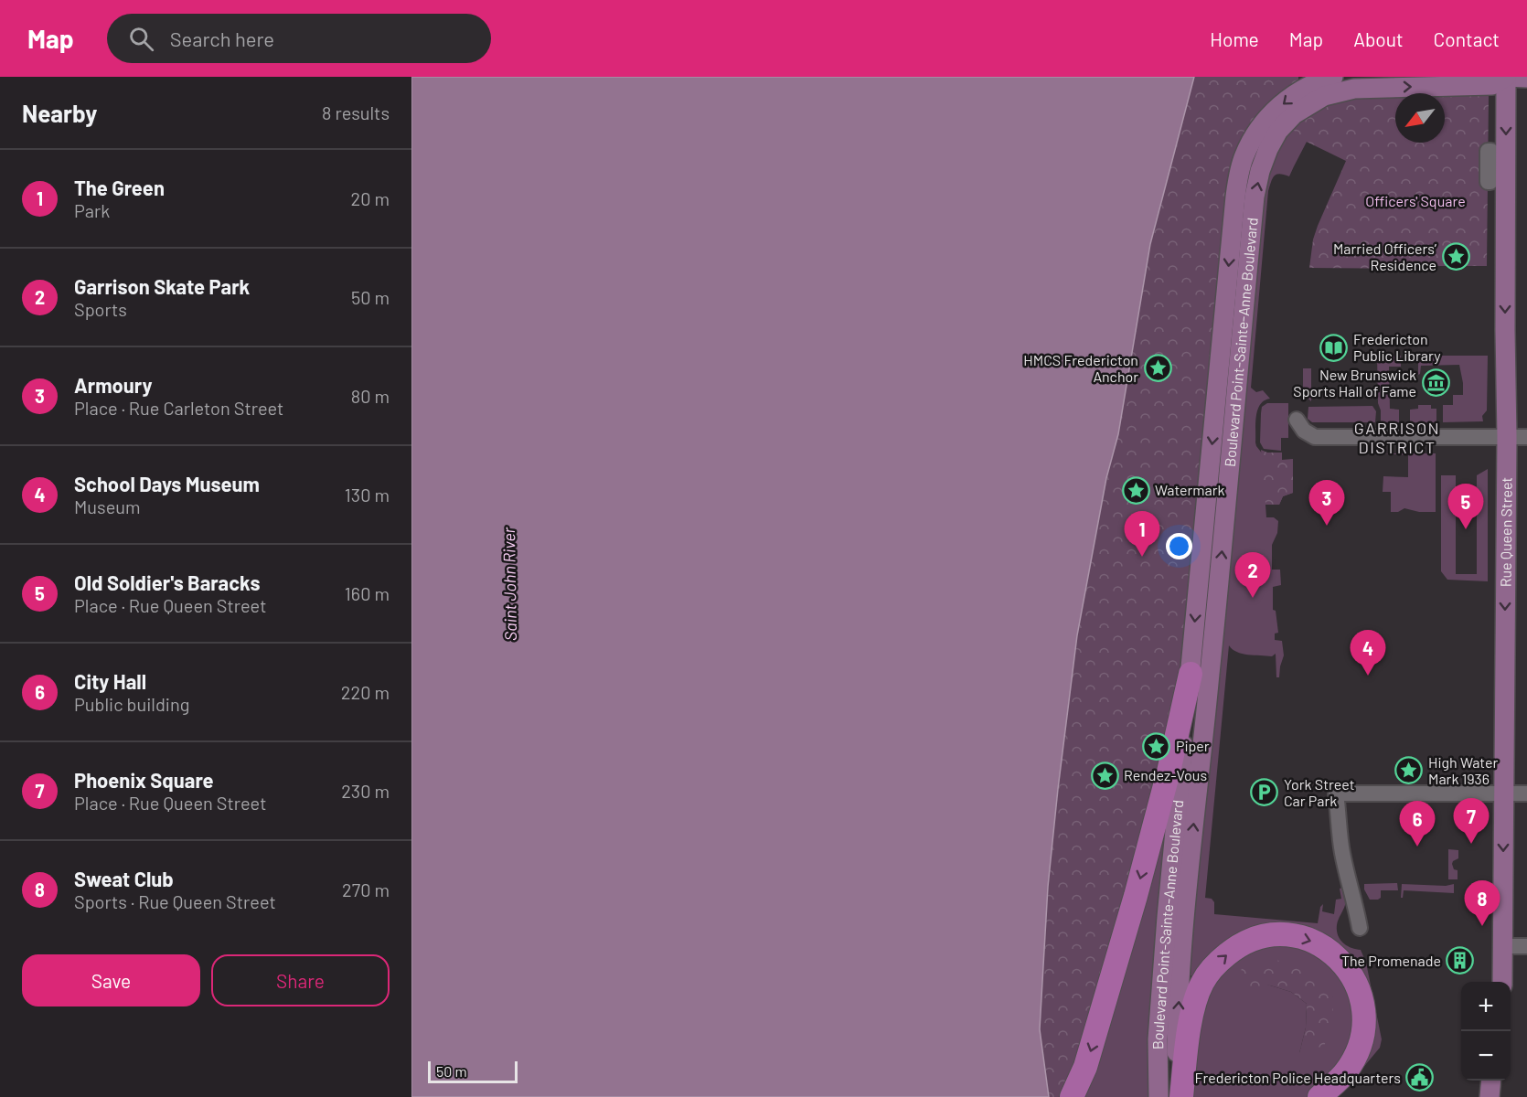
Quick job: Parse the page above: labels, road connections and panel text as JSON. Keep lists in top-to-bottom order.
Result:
{
  "streets": {
    "main road": ["Boulevard Point-Sainte-Anne Boulevard", "Rue Queen Street"]
  },
  "crossings": [
    ["Boulevard Point-Sainte-Anne Boulevard", "Rue Queen Street"]
  ],
  "one_way": ["Rue Queen Street"],
  "districts": ["GARRISON DISTRICT"],
  "water": ["Saint John River"],
  "parks": ["Officers' Square"],
  "places": {
    "place": [
      "Married Officers’ Residence",
      "HMCS Fredericton Anchor",
      "Watermark",
      "Piper",
      "High Water Mark 1936",
      "Rendez-Vous"
    ],
    "library": ["Fredericton Public Library"],
    "museum": ["New Brunswick Sports Hall of Fame"],
    "parking": ["York Street Car Park"],
    "building": ["The Promenade"],
    "public building": ["Fredericton Police Headquarters"]
  },
  "scale_bar": "50 m",
  "north": "bottom left",
  "page": {
    "header": "Map",
    "search": "Search here",
    "nav": [
      "Home",
      "Map",
      "About",
      "Contact"
    ],
    "heading": ["Nearby", "8 results"],
    "list": [
      {
        "mark": "1",
        "name": "The Green",
        "note": "Park",
        "value": "20 m"
      },
      {
        "mark": "2",
        "name": "Garrison Skate Park",
        "note": "Sports",
        "value": "50 m"
      },
      {
        "mark": "3",
        "name": "Armoury",
        "note": "Place · Rue Carleton Street",
        "value": "80 m"
      },
      {
        "mark": "4",
        "name": "School Days Museum",
        "note": "Museum",
        "value": "130 m"
      },
      {
        "mark": "5",
        "name": "Old Soldier's Baracks",
        "note": "Place · Rue Queen Street",
        "value": "160 m"
      },
      {
        "mark": "6",
        "name": "City Hall",
        "note": "Public building",
        "value": "220 m"
      },
      {
        "mark": "7",
        "name": "Phoenix Square",
        "note": "Place · Rue Queen Street",
        "value": "230 m"
      },
      {
        "mark": "8",
        "name": "Sweat Club",
        "note": "Sports · Rue Queen Street",
        "value": "270 m"
      }
    ],
    "pins": [
      "3",
      "5",
      "1",
      "2",
      "4",
      "7",
      "6",
      "8"
    ],
    "buttons": ["Save", "Share"],
    "map_buttons": ["+", "−"],
    "scale": "50 m"
  }
}
